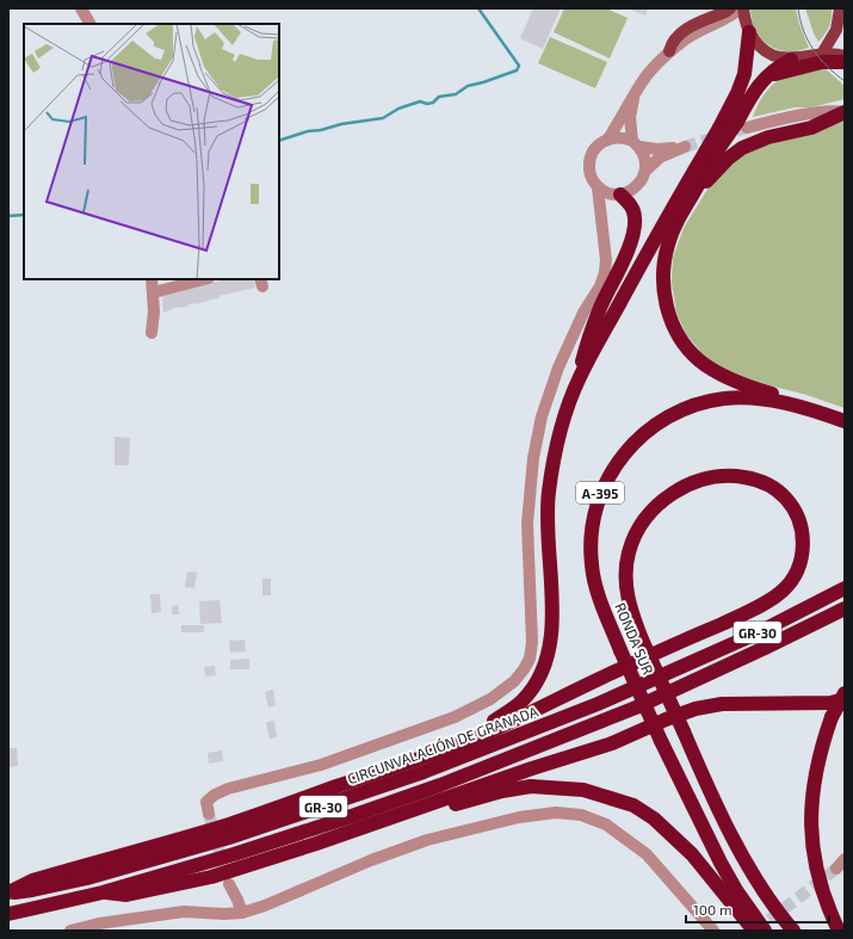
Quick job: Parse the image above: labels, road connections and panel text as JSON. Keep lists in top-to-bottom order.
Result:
{
  "streets": {
    "highway": [
      "A-395",
      "GR-30",
      "RONDA SUR",
      "CIRCUNVALACIÓN DE GRANADA"
    ]
  },
  "scale_bar": "100 m"
}
